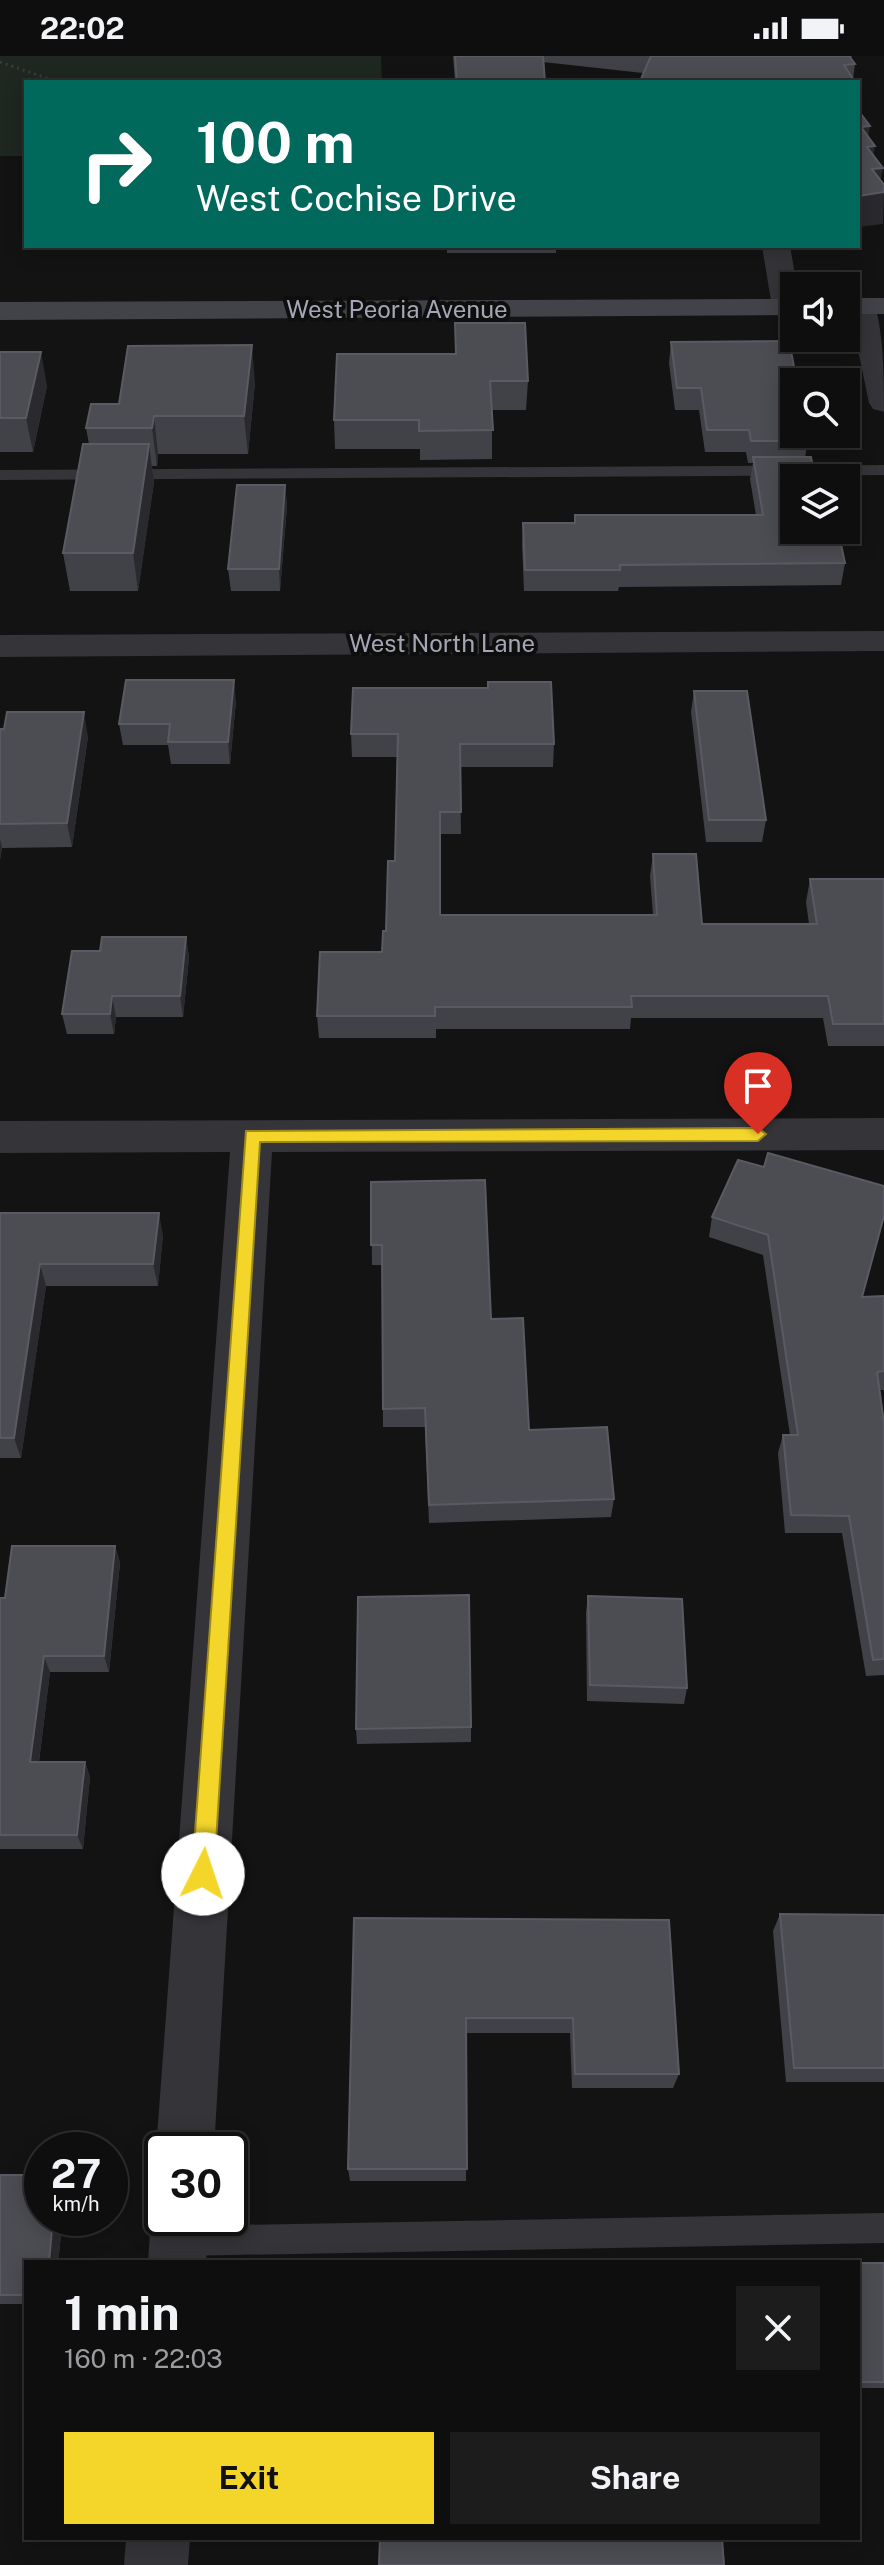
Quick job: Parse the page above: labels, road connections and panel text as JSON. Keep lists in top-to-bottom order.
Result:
{
  "streets": {
    "main road": ["West Peoria Avenue"],
    "street": ["West North Lane"]
  },
  "page": {
    "status": "22:02",
    "turn": ["100 m", "West Cochise Drive"],
    "speed": "27 km/h",
    "limit": "30",
    "heading": ["1 min", "160 m · 22:03"],
    "buttons": ["Exit", "Share"]
  }
}
